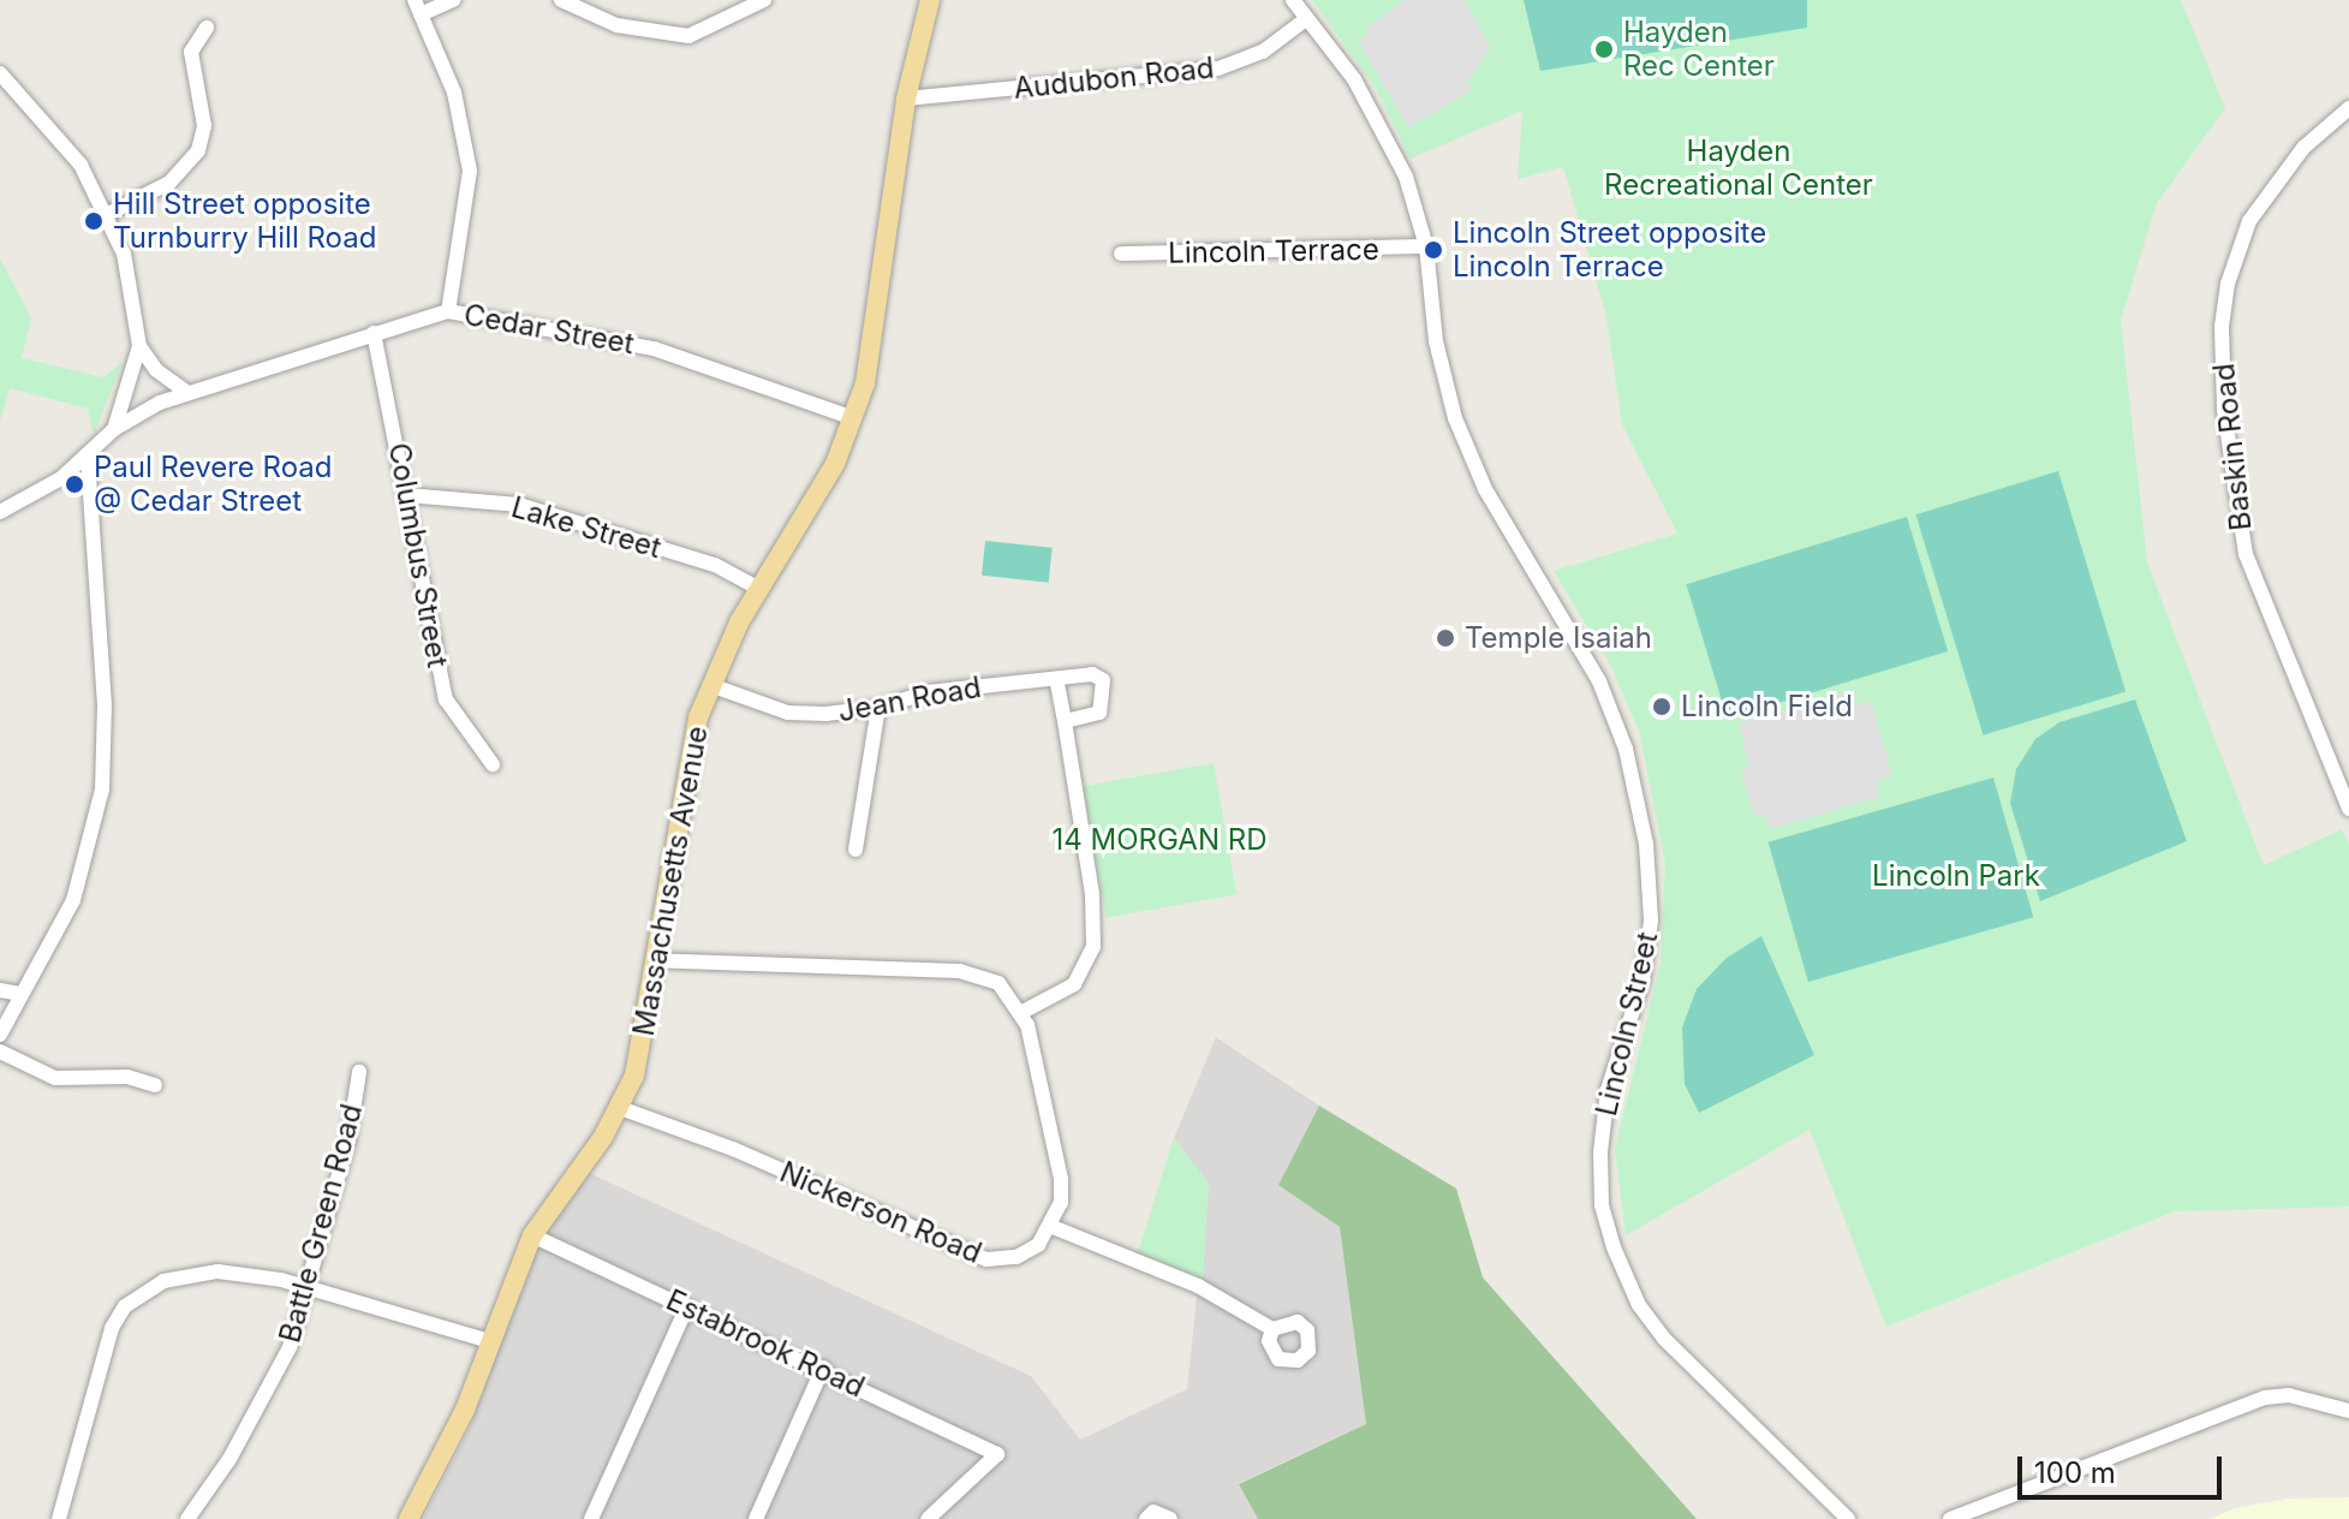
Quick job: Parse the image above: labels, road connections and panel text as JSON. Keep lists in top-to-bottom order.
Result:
{
  "streets": {
    "main road": ["Massachusetts Avenue"],
    "street": [
      "Audubon Road",
      "Lincoln Terrace",
      "Cedar Street",
      "Baskin Road",
      "Lake Street",
      "Columbus Street",
      "Jean Road",
      "Lincoln Street",
      "Nickerson Road",
      "Battle Green Road",
      "Estabrook Road"
    ]
  },
  "crossings": [
    ["Audubon Road", "Massachusetts Avenue"],
    ["Audubon Road", "Lincoln Street"],
    ["Lincoln Terrace", "Lincoln Street"],
    ["Cedar Street", "Columbus Street"],
    ["Cedar Street", "Massachusetts Avenue"],
    ["Lake Street", "Columbus Street"],
    ["Lake Street", "Massachusetts Avenue"],
    ["Jean Road", "Massachusetts Avenue"],
    ["Massachusetts Avenue", "Nickerson Road"],
    ["Massachusetts Avenue", "Estabrook Road"]
  ],
  "parks": ["Hayden Recreational Center", "14 MORGAN RD", "Lincoln Park"],
  "places": [
    "Hayden Rec Center",
    "Hill Street opposite Turnburry Hill Road",
    "Lincoln Street opposite Lincoln Terrace",
    "Paul Revere Road @ Cedar Street",
    "Temple Isaiah",
    "Lincoln Field"
  ],
  "scale_bar": "100 m"
}
